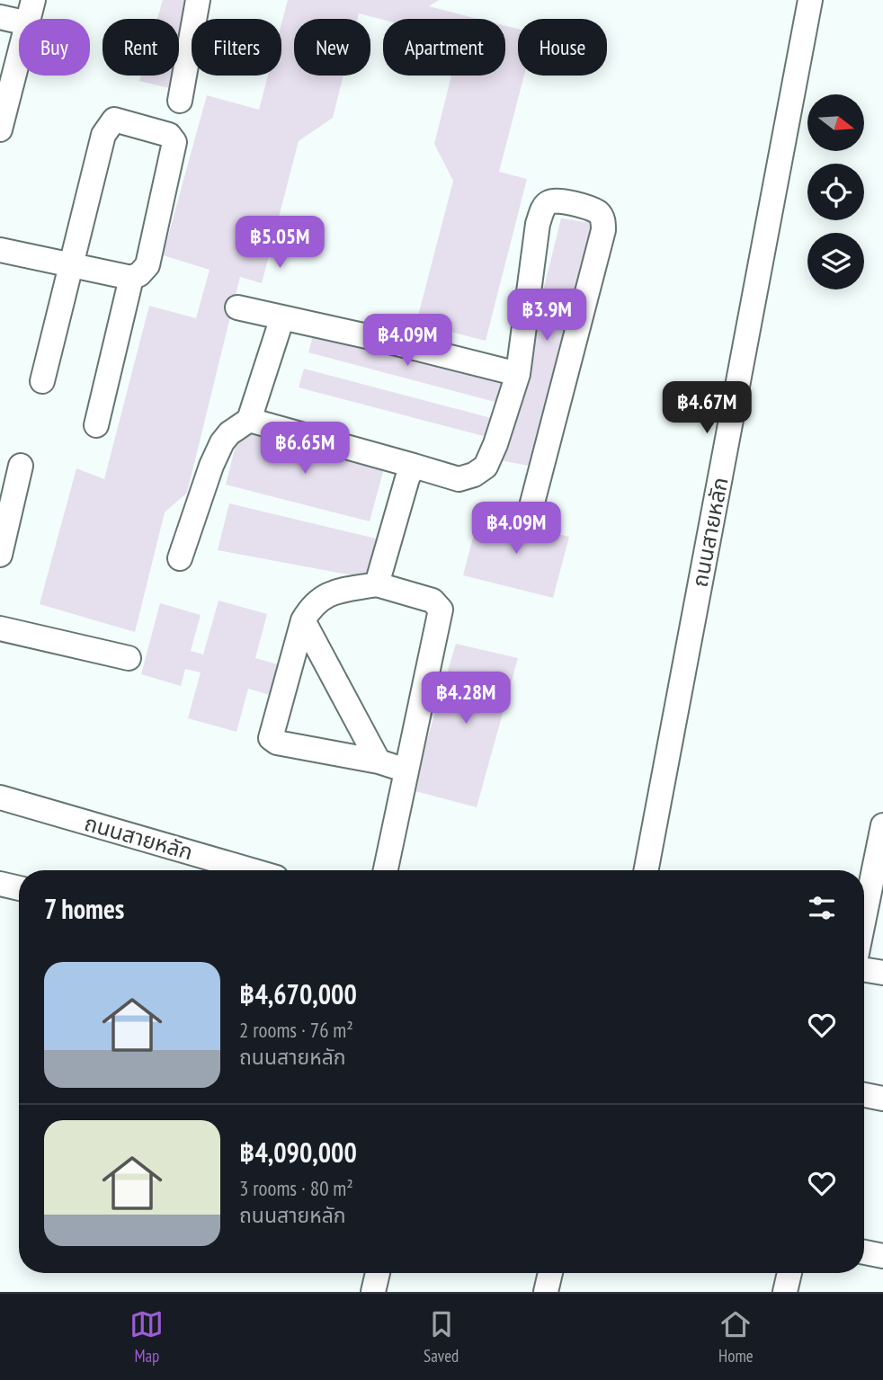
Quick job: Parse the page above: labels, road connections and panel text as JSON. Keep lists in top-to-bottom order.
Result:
{
  "streets": {
    "street": ["ถนนสายหลัก"]
  },
  "north": "right",
  "page": {
    "chip": [
      "Buy",
      "Rent",
      "Filters",
      "New",
      "Apartment",
      "House"
    ],
    "price": [
      "฿5.05M",
      "฿3.9M",
      "฿4.09M",
      "฿4.67M",
      "฿6.65M",
      "฿4.09M",
      "฿4.28M"
    ],
    "heading": "7 homes",
    "list": [
      {
        "name": "฿4,670,000",
        "note": "2 rooms · 76 m² · ถนนสายหลัก"
      },
      {
        "name": "฿4,090,000",
        "note": "3 rooms · 80 m² · ถนนสายหลัก"
      }
    ],
    "tabs": ["Map", "Saved", "Home"]
  }
}
